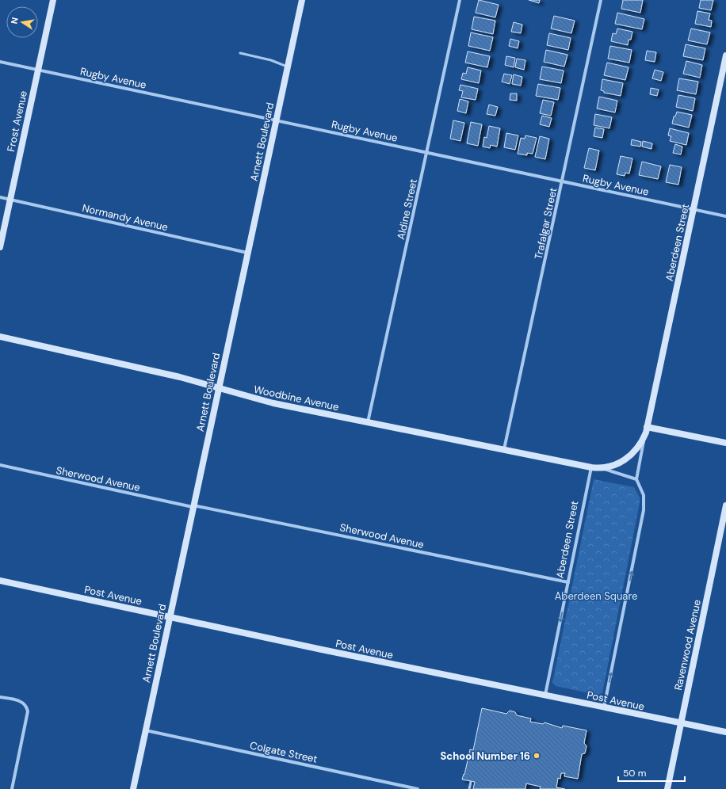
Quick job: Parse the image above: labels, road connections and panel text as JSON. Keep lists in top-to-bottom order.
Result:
{
  "streets": {
    "street": [
      "Rugby Avenue",
      "Frost Avenue",
      "Arnett Boulevard",
      "Aldine Street",
      "Normandy Avenue",
      "Trafalgar Street",
      "Aberdeen Street",
      "Woodbine Avenue",
      "Sherwood Avenue",
      "Post Avenue",
      "Ravenwood Avenue",
      "Colgate Street"
    ]
  },
  "crossings": [
    ["Rugby Avenue", "Frost Avenue"],
    ["Rugby Avenue", "Arnett Boulevard"],
    ["Rugby Avenue", "Aldine Street"],
    ["Rugby Avenue", "Trafalgar Street"],
    ["Rugby Avenue", "Aberdeen Street"],
    ["Frost Avenue", "Normandy Avenue"],
    ["Arnett Boulevard", "Normandy Avenue"],
    ["Arnett Boulevard", "Woodbine Avenue"],
    ["Arnett Boulevard", "Sherwood Avenue"],
    ["Arnett Boulevard", "Post Avenue"],
    ["Arnett Boulevard", "Colgate Street"],
    ["Aldine Street", "Woodbine Avenue"],
    ["Trafalgar Street", "Woodbine Avenue"],
    ["Aberdeen Street", "Woodbine Avenue"],
    ["Aberdeen Street", "Sherwood Avenue"],
    ["Aberdeen Street", "Post Avenue"],
    ["Post Avenue", "Ravenwood Avenue"]
  ],
  "parks": ["Aberdeen Square"],
  "places": ["School Number 16"],
  "scale_bar": "50 m",
  "north": "left"
}
